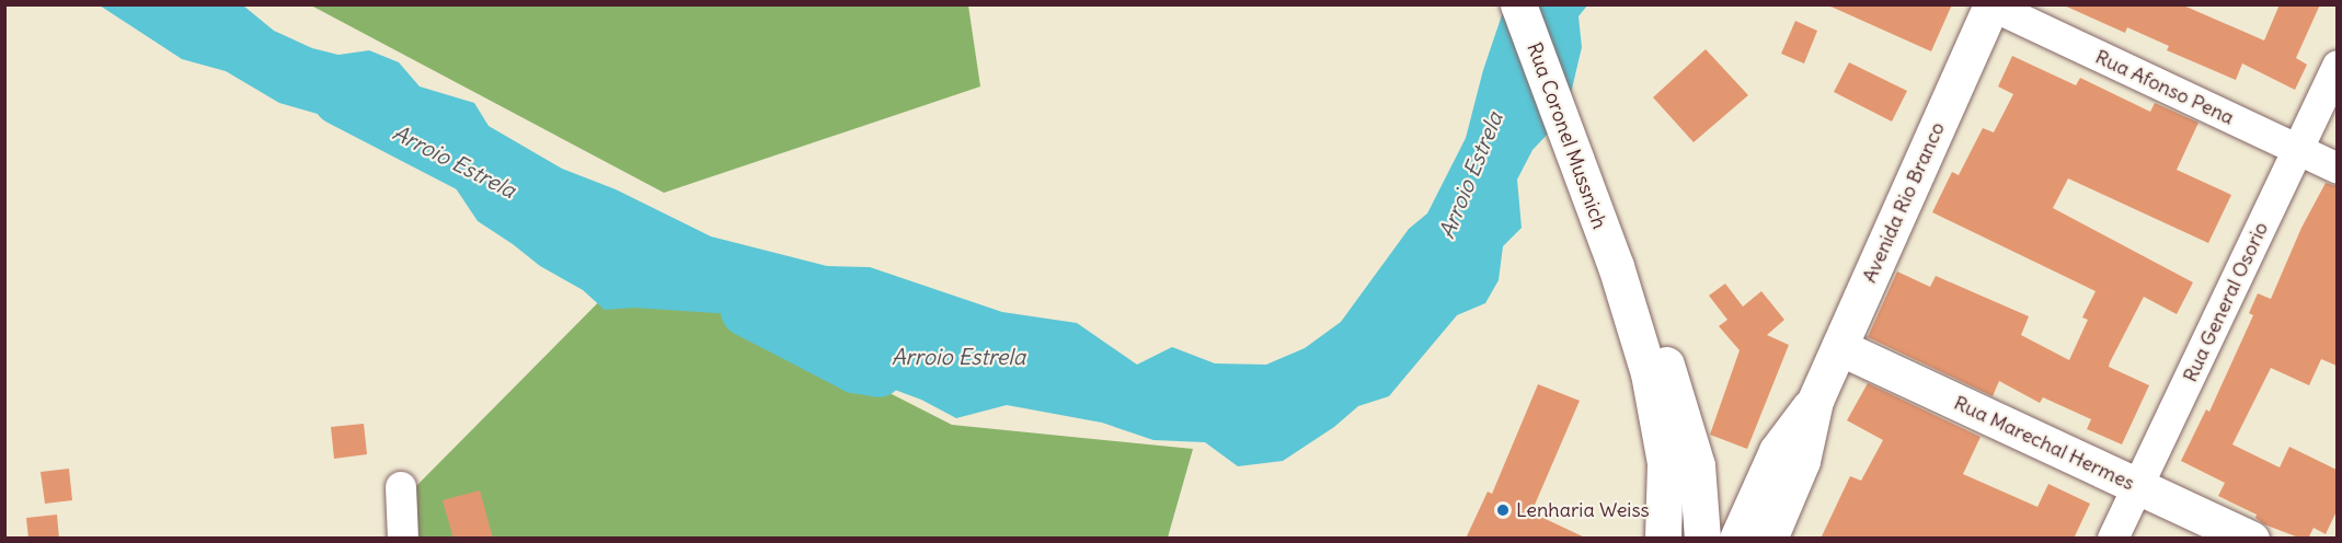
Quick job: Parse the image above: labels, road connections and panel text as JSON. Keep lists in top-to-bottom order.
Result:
{
  "streets": {
    "street": [
      "Rua Afonso Pena",
      "Rua Coronel Mussnich",
      "Avenida Rio Branco",
      "Rua General Osorio",
      "Rua Marechal Hermes"
    ]
  },
  "crossings": [
    ["Rua Afonso Pena", "Avenida Rio Branco"],
    ["Rua Afonso Pena", "Rua General Osorio"],
    ["Avenida Rio Branco", "Rua Marechal Hermes"],
    ["Rua General Osorio", "Rua Marechal Hermes"]
  ],
  "water": ["Arroio Estrela"],
  "places": ["Lenharia Weiss"]
}
